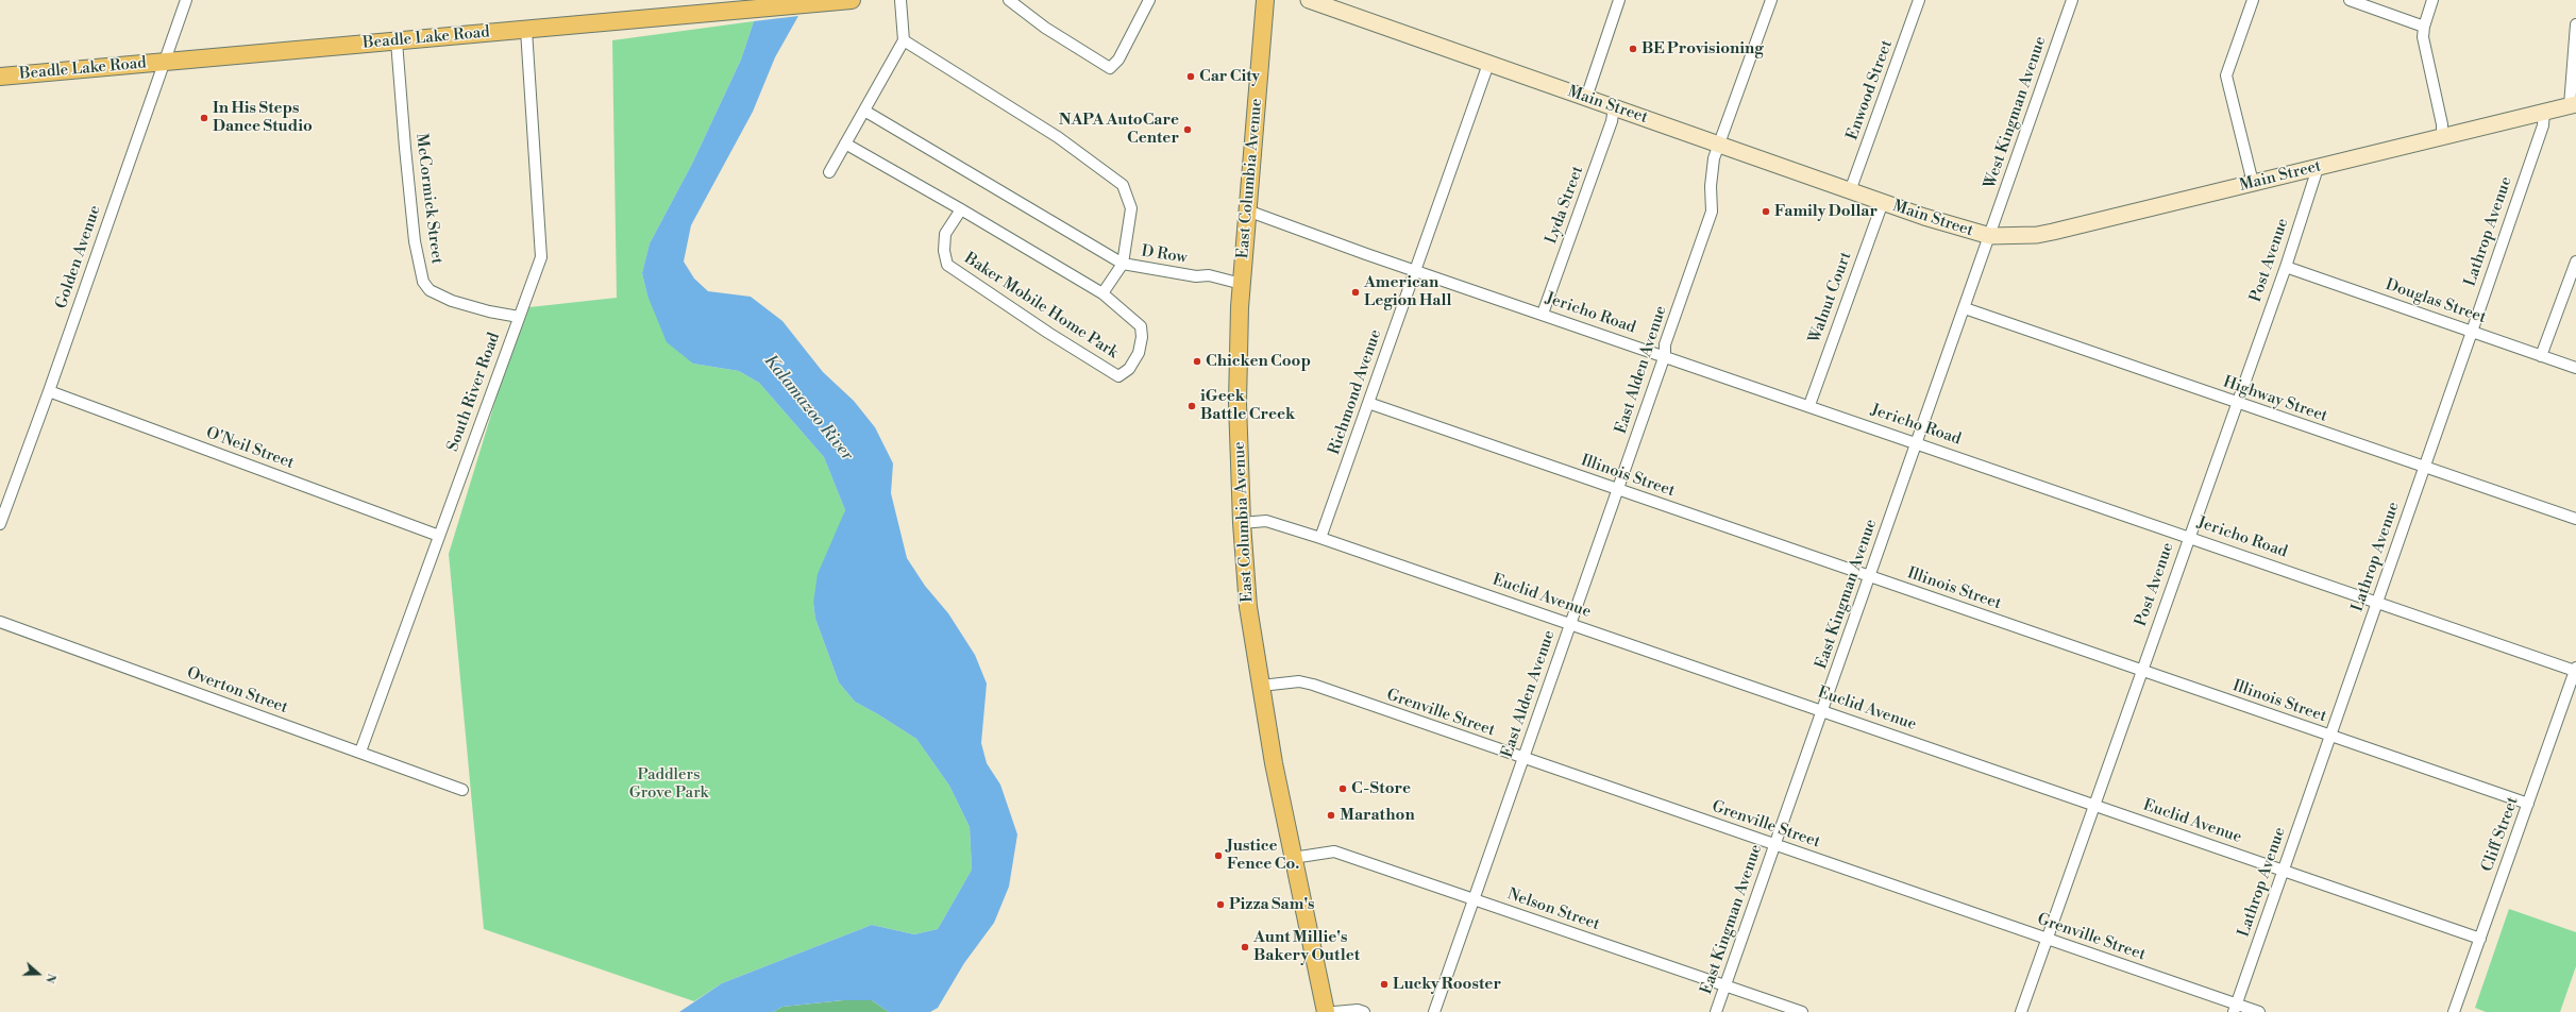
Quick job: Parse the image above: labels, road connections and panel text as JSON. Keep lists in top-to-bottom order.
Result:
{
  "streets": {
    "main road": ["Beadle Lake Road", "East Columbia Avenue"],
    "street": [
      "Enwood Street",
      "Main Street",
      "West Kingman Avenue",
      "McCormick Street",
      "Lyda Street",
      "Lathrop Avenue",
      "D Row",
      "Golden Avenue",
      "Post Avenue",
      "Walnut Court",
      "Douglas Street",
      "Baker Mobile Home Park",
      "Jericho Road",
      "East Alden Avenue",
      "South River Road",
      "Richmond Avenue",
      "Highway Street",
      "O'Neil Street",
      "Illinois Street",
      "East Kingman Avenue",
      "Euclid Avenue",
      "Overton Street",
      "Grenville Street",
      "Cliff Street",
      "Nelson Street"
    ]
  },
  "crossings": [
    ["Beadle Lake Road", "McCormick Street"],
    ["Beadle Lake Road", "Golden Avenue"],
    ["Beadle Lake Road", "South River Road"],
    ["Enwood Street", "Main Street"],
    ["Main Street", "West Kingman Avenue"],
    ["Main Street", "Lyda Street"],
    ["Main Street", "Lathrop Avenue"],
    ["Main Street", "Post Avenue"],
    ["Main Street", "Walnut Court"],
    ["Main Street", "East Alden Avenue"],
    ["Main Street", "Richmond Avenue"],
    ["Main Street", "East Kingman Avenue"],
    ["West Kingman Avenue", "East Kingman Avenue"],
    ["East Columbia Avenue", "D Row"],
    ["East Columbia Avenue", "Jericho Road"],
    ["East Columbia Avenue", "Euclid Avenue"],
    ["East Columbia Avenue", "Grenville Street"],
    ["East Columbia Avenue", "Nelson Street"],
    ["McCormick Street", "South River Road"],
    ["Lyda Street", "Jericho Road"],
    ["Lathrop Avenue", "Douglas Street"],
    ["Lathrop Avenue", "Jericho Road"],
    ["Lathrop Avenue", "Highway Street"],
    ["Lathrop Avenue", "Illinois Street"],
    ["Lathrop Avenue", "Euclid Avenue"],
    ["Lathrop Avenue", "Grenville Street"],
    ["Golden Avenue", "O'Neil Street"],
    ["Post Avenue", "Douglas Street"],
    ["Post Avenue", "Jericho Road"],
    ["Post Avenue", "Highway Street"],
    ["Post Avenue", "Illinois Street"],
    ["Post Avenue", "Euclid Avenue"],
    ["Post Avenue", "Grenville Street"],
    ["Walnut Court", "Jericho Road"],
    ["Jericho Road", "East Alden Avenue"],
    ["Jericho Road", "Richmond Avenue"],
    ["Jericho Road", "East Kingman Avenue"],
    ["Jericho Road", "Cliff Street"],
    ["East Alden Avenue", "Illinois Street"],
    ["East Alden Avenue", "Euclid Avenue"],
    ["East Alden Avenue", "Grenville Street"],
    ["East Alden Avenue", "Nelson Street"],
    ["South River Road", "O'Neil Street"],
    ["South River Road", "Overton Street"],
    ["Richmond Avenue", "Illinois Street"],
    ["Richmond Avenue", "Euclid Avenue"],
    ["Highway Street", "East Kingman Avenue"],
    ["Illinois Street", "East Kingman Avenue"],
    ["Illinois Street", "Cliff Street"],
    ["East Kingman Avenue", "Euclid Avenue"],
    ["East Kingman Avenue", "Grenville Street"],
    ["East Kingman Avenue", "Nelson Street"],
    ["Euclid Avenue", "Cliff Street"]
  ],
  "water": ["Kalamazoo River"],
  "parks": ["Paddlers Grove Park"],
  "places": [
    "BE Provisioning",
    "Car City",
    "In His Steps Dance Studio",
    "NAPA AutoCare Center",
    "Family Dollar",
    "American Legion Hall",
    "Chicken Coop",
    "iGeek Battle Creek",
    "C-Store",
    "Marathon",
    "Justice Fence Co.",
    "Pizza Sam's",
    "Aunt Millie's Bakery Outlet",
    "Lucky Rooster"
  ],
  "north": "right"
}
